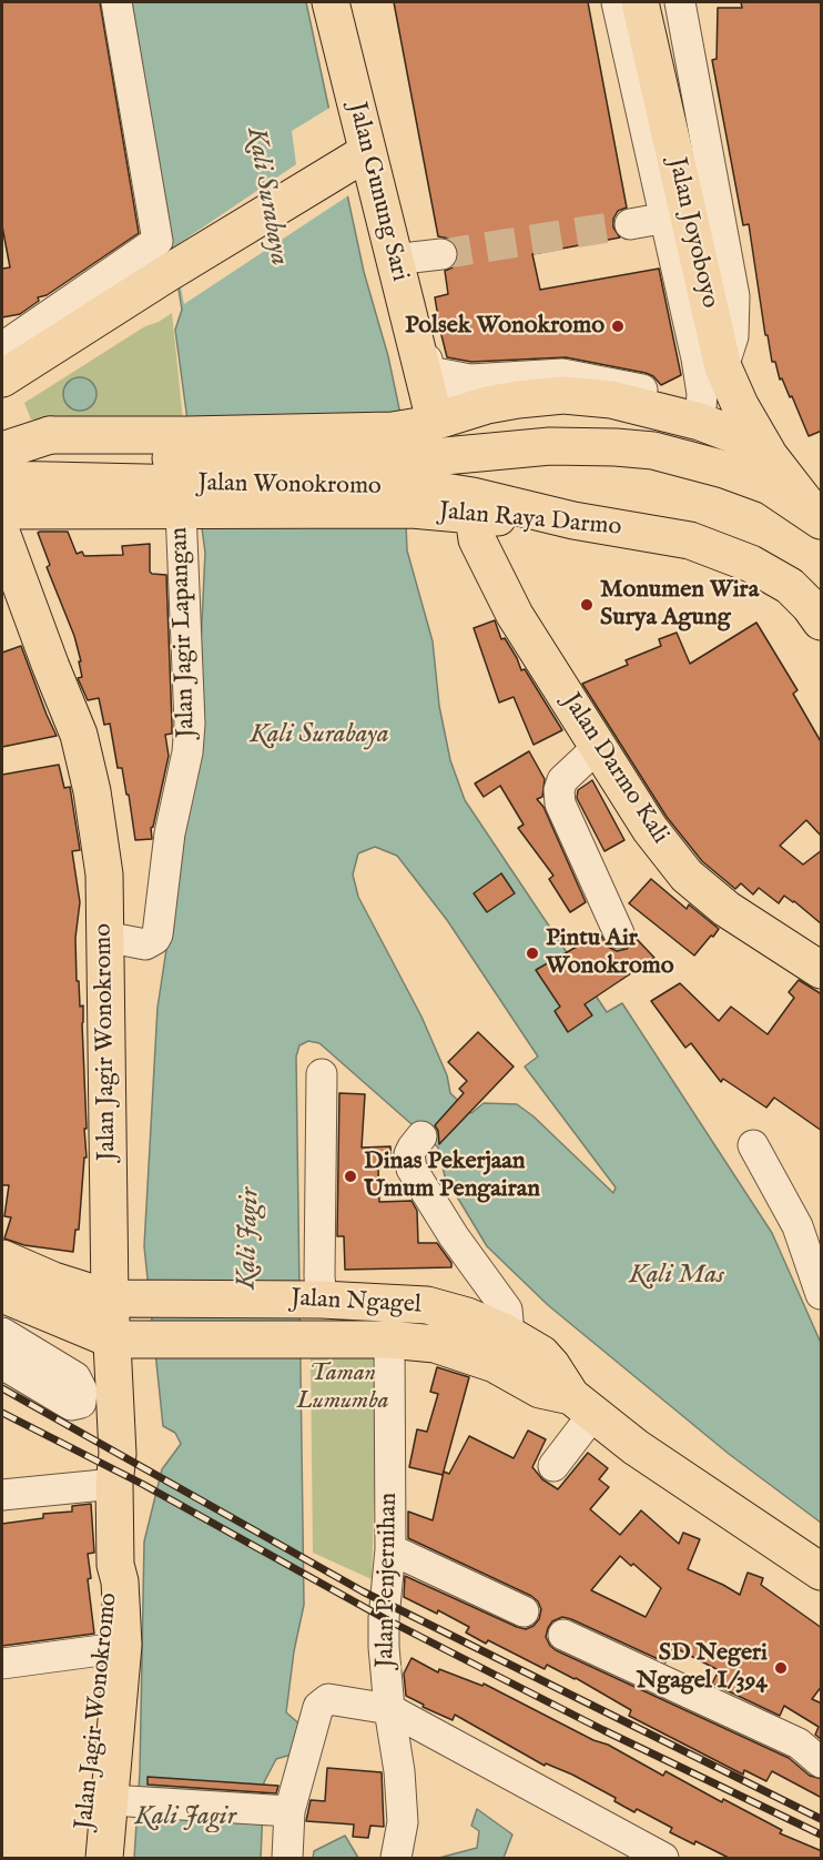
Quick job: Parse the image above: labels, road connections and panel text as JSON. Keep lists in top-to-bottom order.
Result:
{
  "streets": {
    "main road": [
      "Jalan Gunung Sari",
      "Jalan Joyoboyo",
      "Jalan Wonokromo",
      "Jalan Raya Darmo",
      "Jalan Darmo Kali",
      "Jalan Jagir Wonokromo",
      "Jalan Ngagel"
    ],
    "street": ["Jalan Jagir Lapangan", "Jalan Penjernihan"]
  },
  "crossings": [
    ["Jalan Gunung Sari", "Jalan Wonokromo"],
    ["Jalan Gunung Sari", "Jalan Raya Darmo"],
    ["Jalan Wonokromo", "Jalan Raya Darmo"],
    ["Jalan Wonokromo", "Jalan Jagir Lapangan"],
    ["Jalan Raya Darmo", "Jalan Darmo Kali"],
    ["Jalan Jagir Lapangan", "Jalan Jagir Wonokromo"],
    ["Jalan Jagir Wonokromo", "Jalan Ngagel"],
    ["Jalan Ngagel", "Jalan Penjernihan"]
  ],
  "water": ["Kali Surabaya", "Kali Jagir", "Kali Mas"],
  "parks": ["Taman Lumumba"],
  "places": [
    "Polsek Wonokromo",
    "Monumen Wira Surya Agung",
    "Pintu Air Wonokromo",
    "Dinas Pekerjaan Umum Pengairan",
    "SD Negeri Ngagel I/394"
  ]
}
